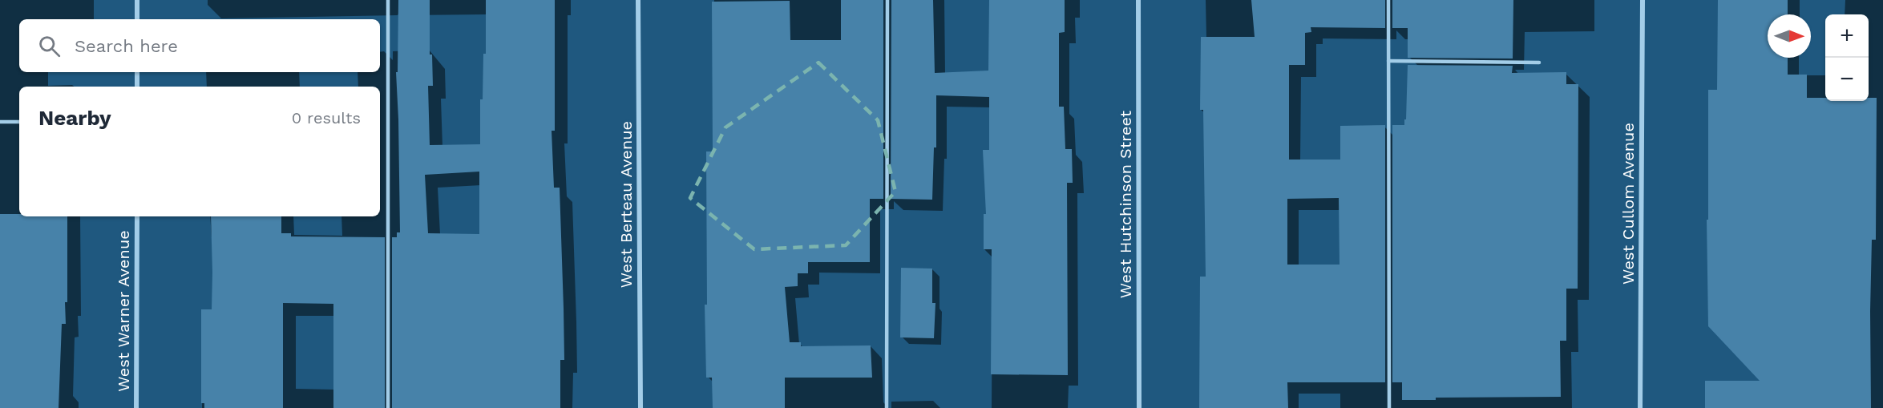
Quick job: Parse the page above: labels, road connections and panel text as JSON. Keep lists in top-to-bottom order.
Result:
{
  "streets": {
    "street": [
      "West Cullom Avenue",
      "West Berteau Avenue",
      "West Hutchinson Street",
      "West Warner Avenue"
    ]
  },
  "north": "right",
  "page": {
    "map_buttons": ["+", "−"],
    "search": "Search here",
    "heading": ["Nearby", "0 results"]
  }
}
